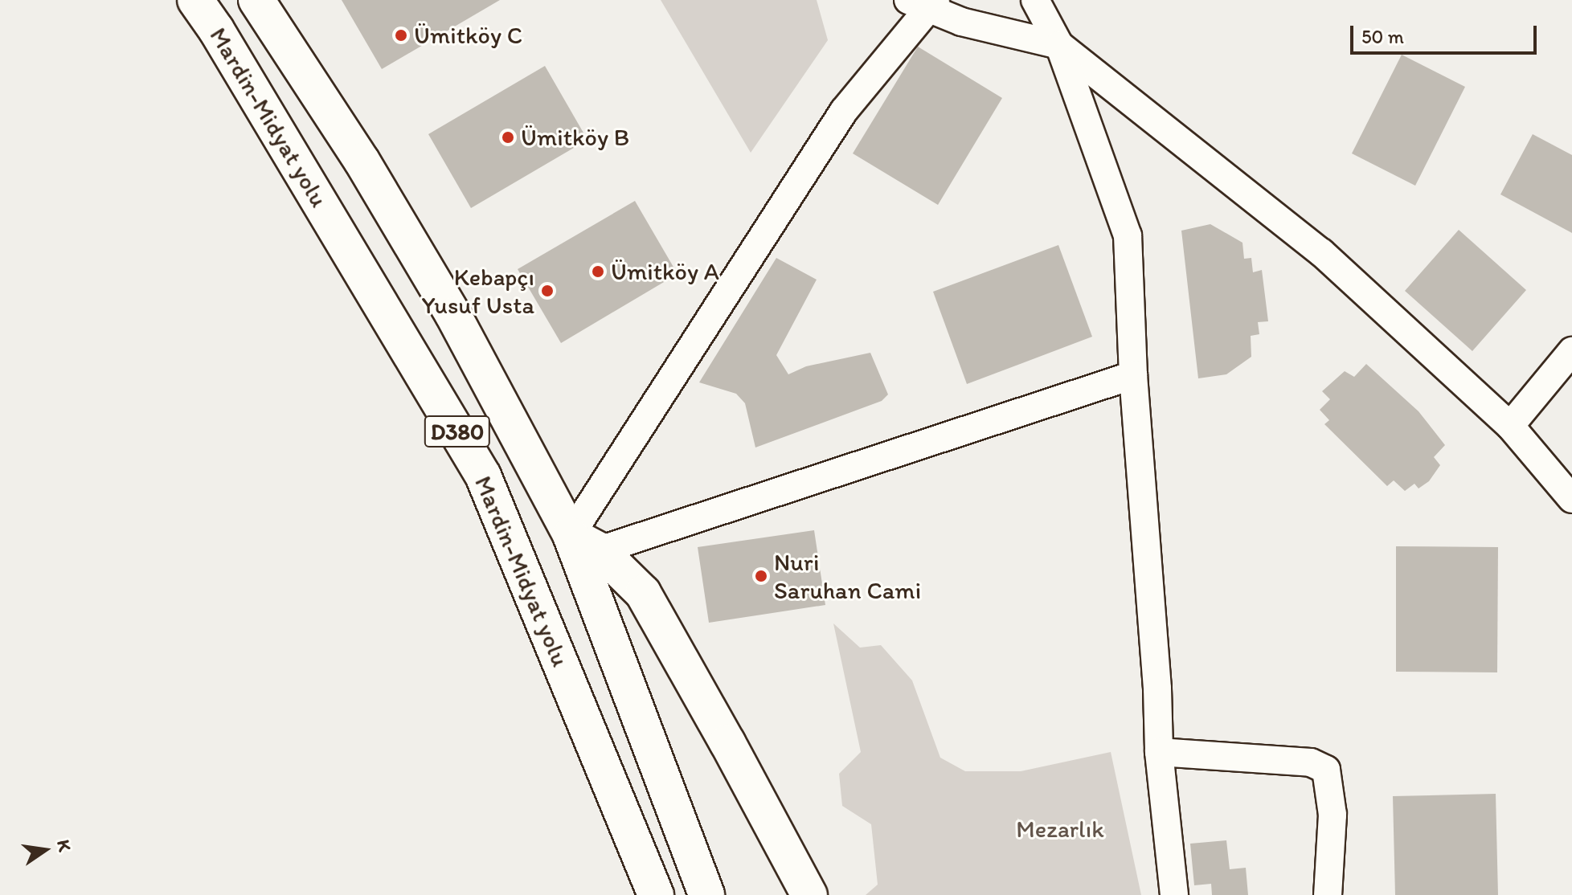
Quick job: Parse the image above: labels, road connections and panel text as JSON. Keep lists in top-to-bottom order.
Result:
{
  "streets": {
    "main road": ["Mardin-Midyat yolu", "D380"]
  },
  "parks": ["Mezarlık"],
  "places": [
    "Ümitköy C",
    "Ümitköy B",
    "Ümitköy A",
    "Kebapçı Yusuf Usta",
    "Nuri Saruhan Cami"
  ],
  "scale_bar": "50 m",
  "north": "right"
}
